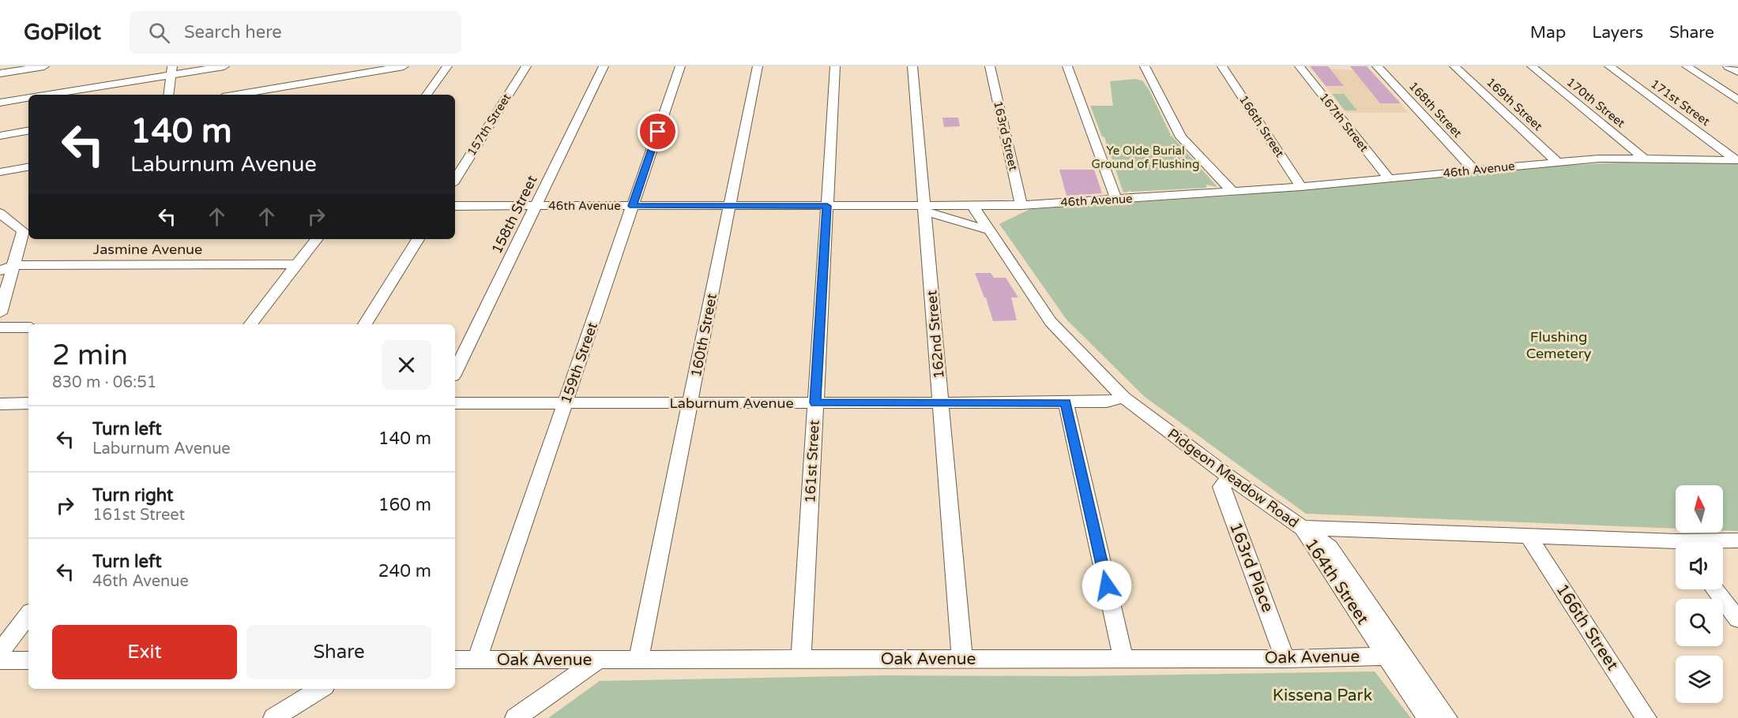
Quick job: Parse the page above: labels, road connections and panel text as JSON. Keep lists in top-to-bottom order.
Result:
{
  "streets": {
    "street": [
      "170th Street",
      "171st Street",
      "169th Street",
      "168th Street",
      "167th Street",
      "157th Street",
      "166th Street",
      "163rd Street",
      "46th Avenue",
      "158th Street",
      "Jasmine Avenue",
      "162nd Street",
      "160th Street",
      "159th Street",
      "Laburnum Avenue",
      "161st Street",
      "Pidgeon Meadow Road",
      "163rd Place",
      "164th Street",
      "Oak Avenue"
    ]
  },
  "crossings": [
    ["170th Street", "46th Avenue"],
    ["171st Street", "46th Avenue"],
    ["169th Street", "46th Avenue"],
    ["168th Street", "46th Avenue"],
    ["167th Street", "46th Avenue"],
    ["166th Street", "46th Avenue"],
    ["166th Street", "Pidgeon Meadow Road"],
    ["163rd Street", "46th Avenue"],
    ["46th Avenue", "158th Street"],
    ["46th Avenue", "162nd Street"],
    ["46th Avenue", "160th Street"],
    ["46th Avenue", "159th Street"],
    ["46th Avenue", "161st Street"],
    ["46th Avenue", "Pidgeon Meadow Road"],
    ["162nd Street", "Laburnum Avenue"],
    ["162nd Street", "Oak Avenue"],
    ["160th Street", "Laburnum Avenue"],
    ["160th Street", "Oak Avenue"],
    ["159th Street", "Laburnum Avenue"],
    ["159th Street", "Oak Avenue"],
    ["Laburnum Avenue", "161st Street"],
    ["Laburnum Avenue", "Pidgeon Meadow Road"],
    ["161st Street", "Oak Avenue"],
    ["Pidgeon Meadow Road", "163rd Place"],
    ["Pidgeon Meadow Road", "164th Street"],
    ["163rd Place", "Oak Avenue"],
    ["164th Street", "Oak Avenue"]
  ],
  "parks": ["Ye Olde Burial Ground of Flushing", "Flushing Cemetery", "Kissena Park"],
  "north": "top",
  "page": {
    "header": "GoPilot",
    "search": "Search here",
    "nav": ["Map", "Layers", "Share"],
    "turn": ["140 m", "Laburnum Avenue"],
    "heading": ["2 min", "830 m · 06:51"],
    "list": [
      {
        "name": "Turn left",
        "note": "Laburnum Avenue",
        "value": "140 m"
      },
      {
        "name": "Turn right",
        "note": "161st Street",
        "value": "160 m"
      },
      {
        "name": "Turn left",
        "note": "46th Avenue",
        "value": "240 m"
      }
    ],
    "buttons": ["Exit", "Share"]
  }
}
